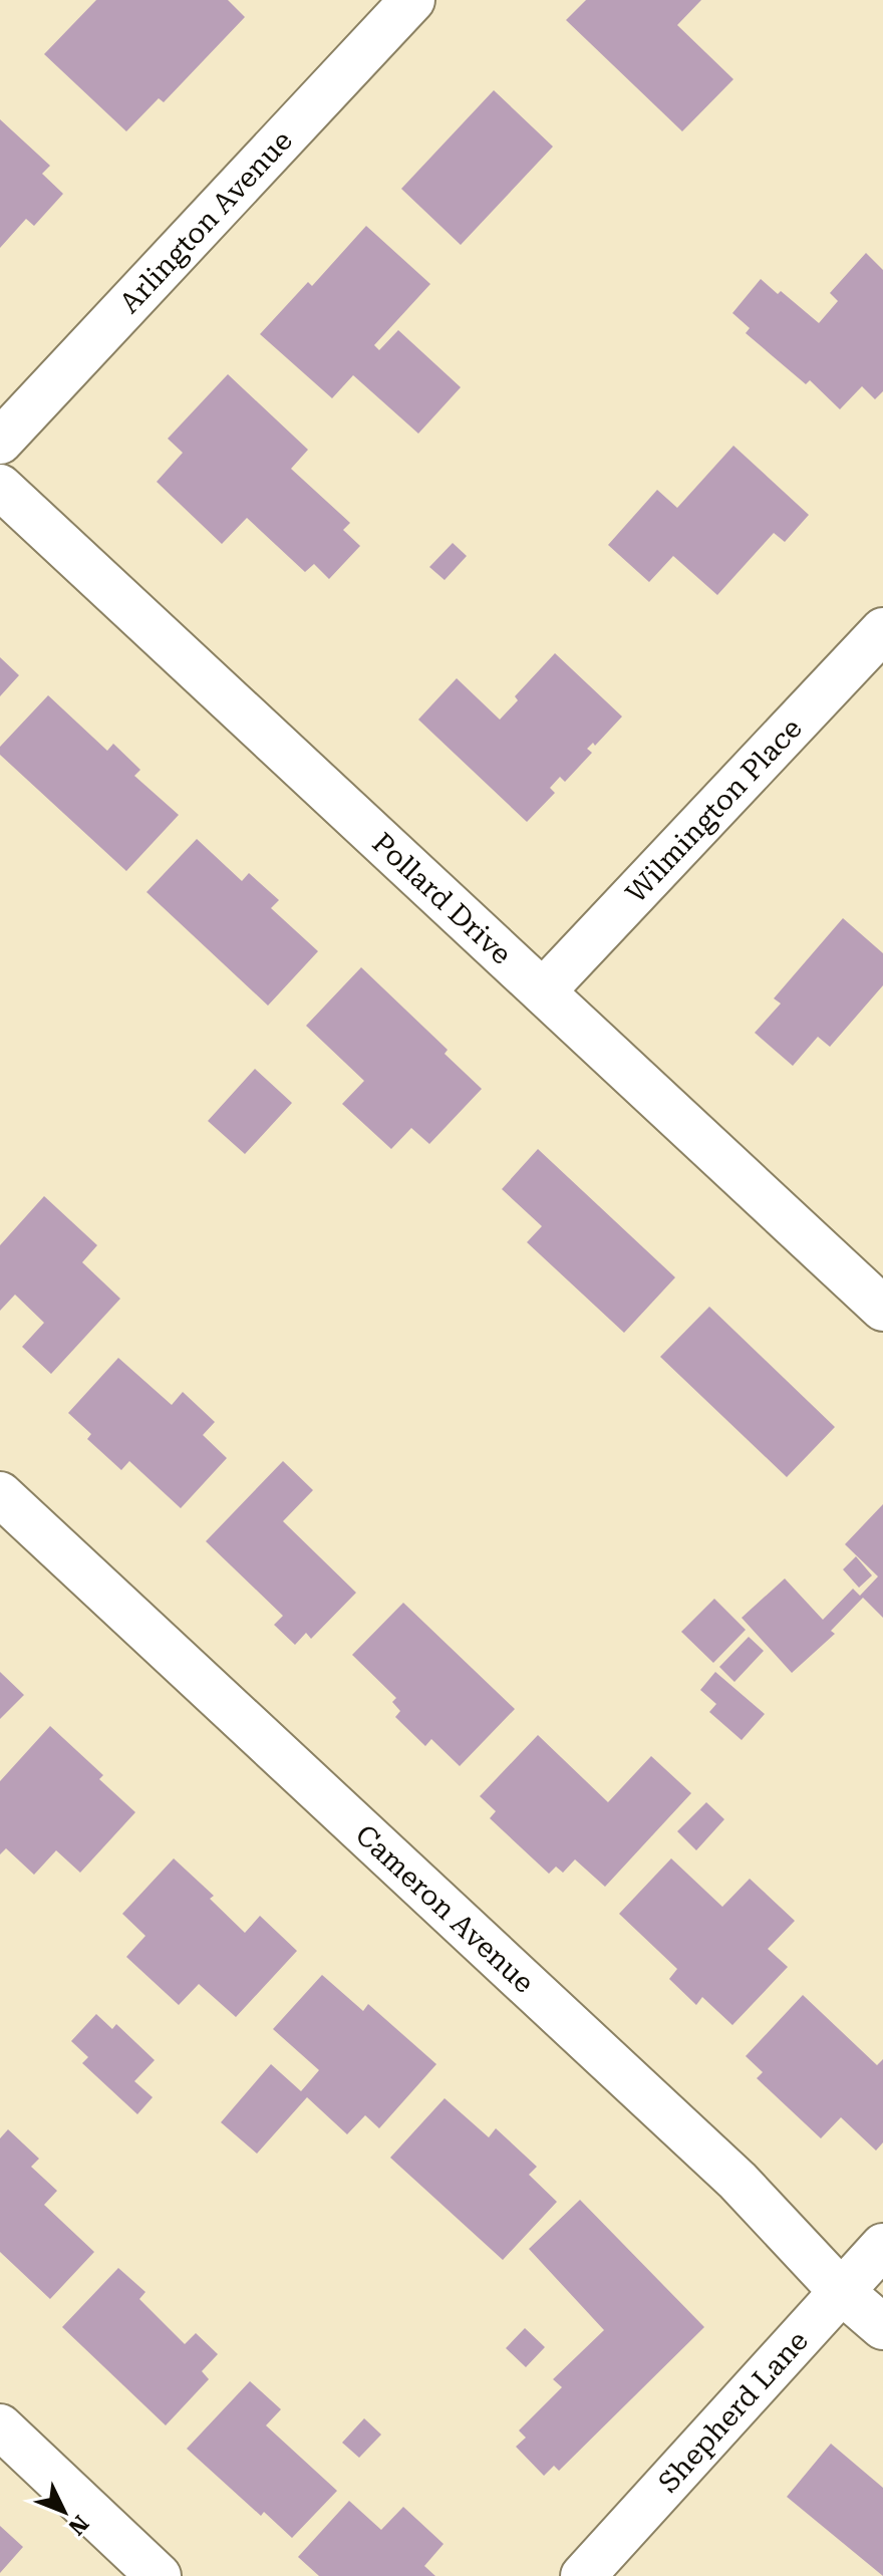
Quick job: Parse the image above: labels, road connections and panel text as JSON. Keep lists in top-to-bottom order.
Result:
{
  "streets": {
    "street": [
      "Arlington Avenue",
      "Wilmington Place",
      "Pollard Drive",
      "Cameron Avenue",
      "Shepherd Lane"
    ]
  },
  "crossings": [
    ["Wilmington Place", "Pollard Drive"],
    ["Cameron Avenue", "Shepherd Lane"]
  ],
  "north": "bottom right"
}
